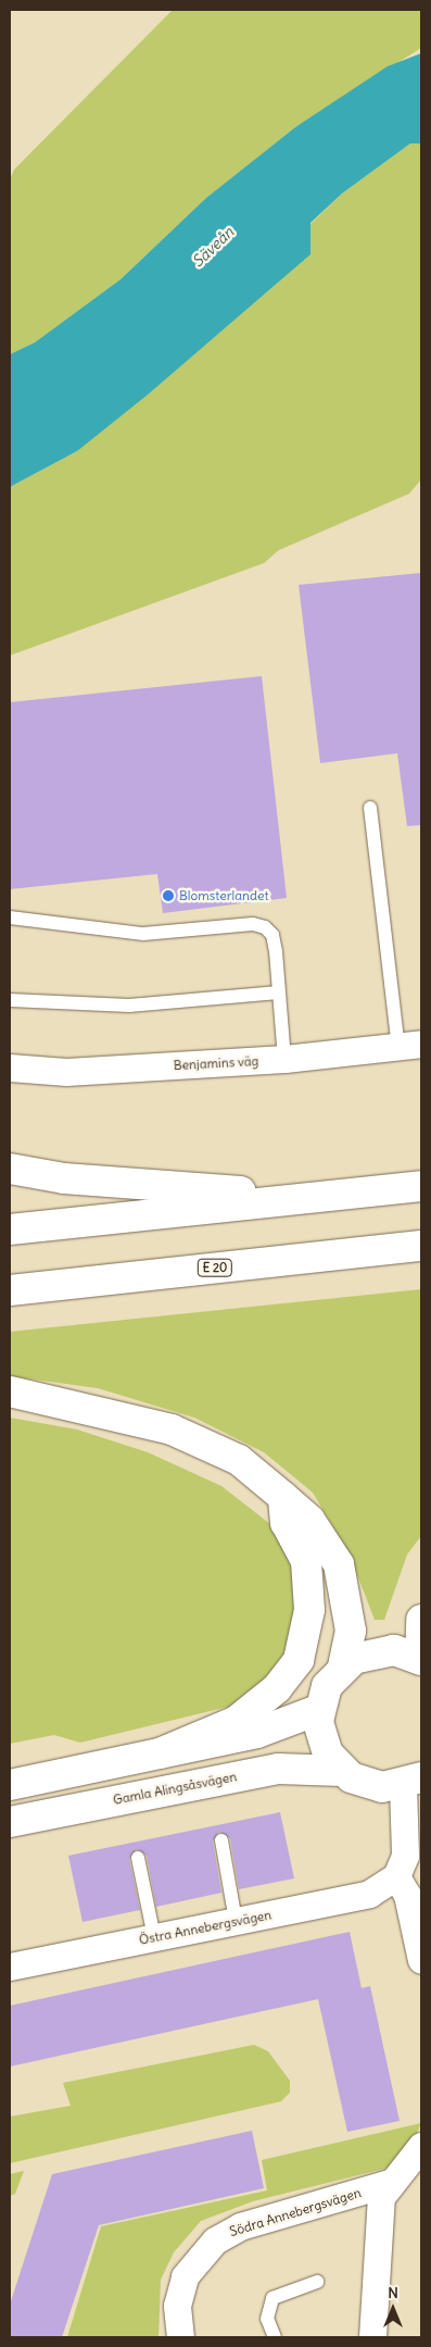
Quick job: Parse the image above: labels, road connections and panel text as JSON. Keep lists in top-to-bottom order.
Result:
{
  "streets": {
    "main road": ["E 20", "Gamla Alingsåsvägen"],
    "street": ["Benjamins väg", "Östra Annebergsvägen", "Södra Annebergsvägen"]
  },
  "water": ["Säveån"],
  "places": ["Blomsterlandet"],
  "north": "top"
}
